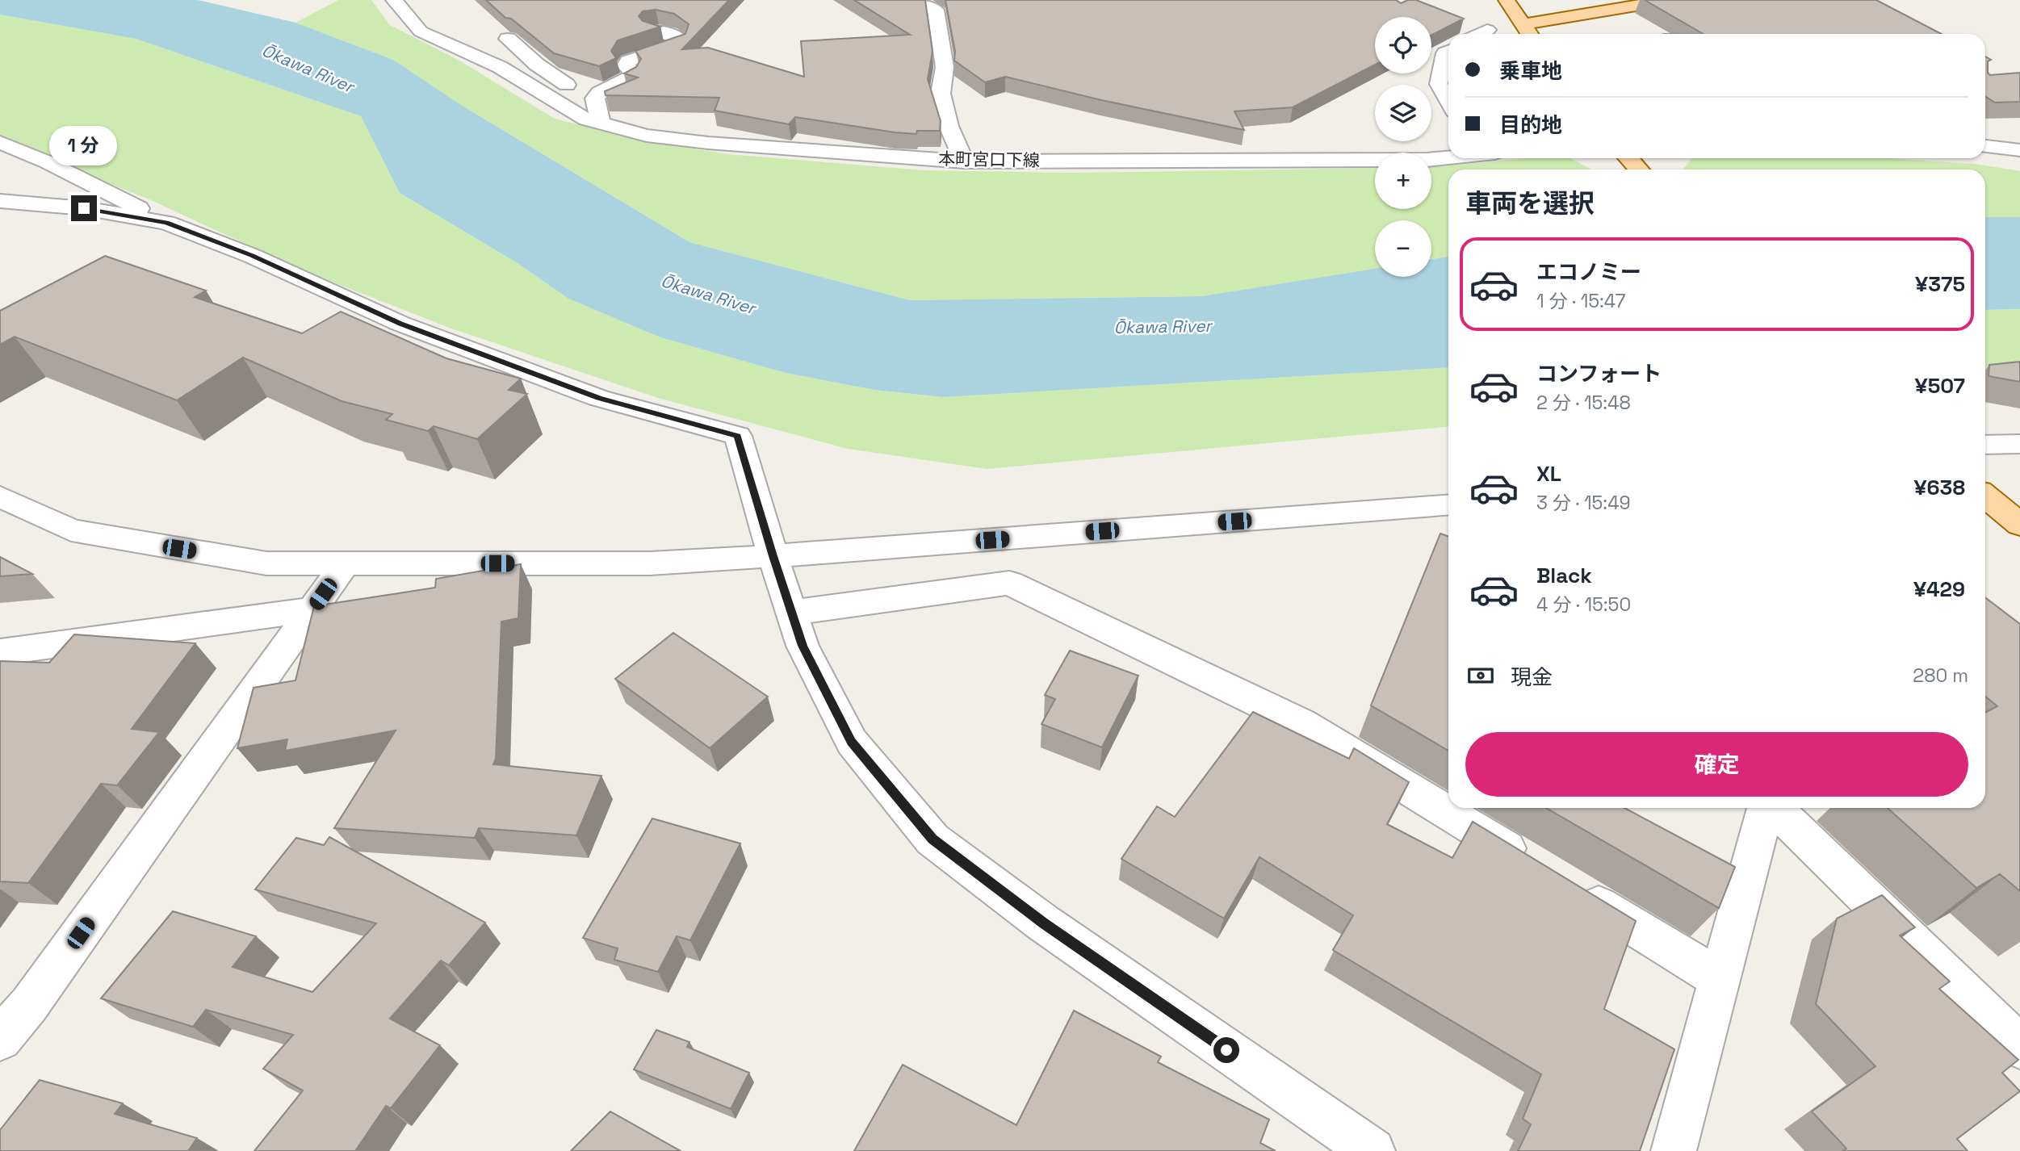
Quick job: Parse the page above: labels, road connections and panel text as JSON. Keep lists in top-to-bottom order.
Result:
{
  "streets": {
    "street": ["本町宮口下線"]
  },
  "water": ["Ōkawa River"],
  "page": {
    "map_buttons": ["+", "−"],
    "banner": ["乗車地", "目的地"],
    "bubble": "1 分",
    "heading": "車両を選択",
    "list": [
      {
        "name": "エコノミー",
        "note": "1 分 · 15:47",
        "value": "¥375"
      },
      {
        "name": "コンフォート",
        "note": "2 分 · 15:48",
        "value": "¥507"
      },
      {
        "name": "XL",
        "note": "3 分 · 15:49",
        "value": "¥638"
      },
      {
        "name": "Black",
        "note": "4 分 · 15:50",
        "value": "¥429"
      }
    ],
    "pay": ["現金", "280 m"],
    "buttons": "確定"
  }
}
